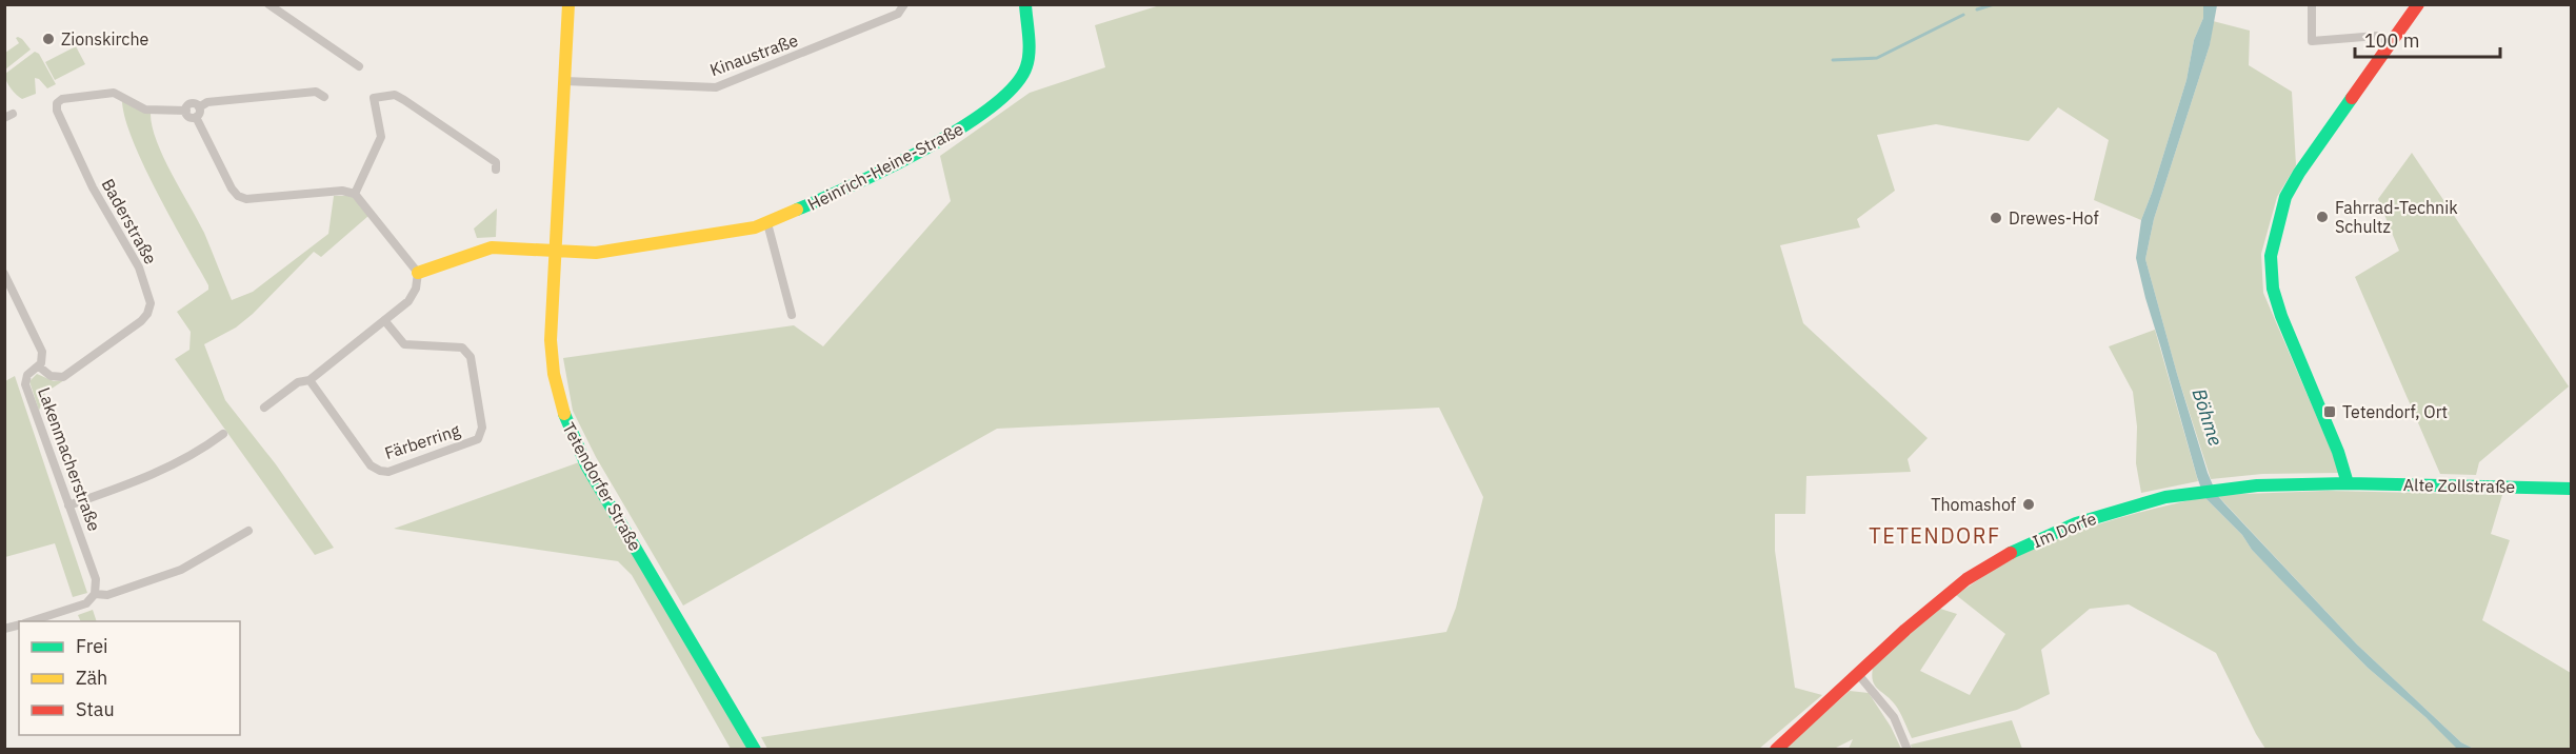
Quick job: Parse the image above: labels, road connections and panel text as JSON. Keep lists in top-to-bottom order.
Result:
{
  "streets": {
    "street": [
      "Kinaustraße",
      "Heinrich-Heine-Straße",
      "Baderstraße",
      "Färberring",
      "Lakenmacherstraße",
      "Alte Zollstraße",
      "Tetendorfer Straße",
      "Im Dorfe"
    ]
  },
  "crossings": [
    ["Kinaustraße", "Tetendorfer Straße"],
    ["Heinrich-Heine-Straße", "Tetendorfer Straße"],
    ["Baderstraße", "Lakenmacherstraße"],
    ["Alte Zollstraße", "Im Dorfe"]
  ],
  "districts": ["TETENDORF"],
  "water": ["Böhme"],
  "places": {
    "other": [
      "Zionskirche",
      "Fahrrad-Technik Schultz",
      "Drewes-Hof",
      "Thomashof"
    ],
    "transit": ["Tetendorf, Ort"]
  },
  "legend": ["Frei", "Zäh", "Stau"],
  "scale_bar": "100 m"
}
